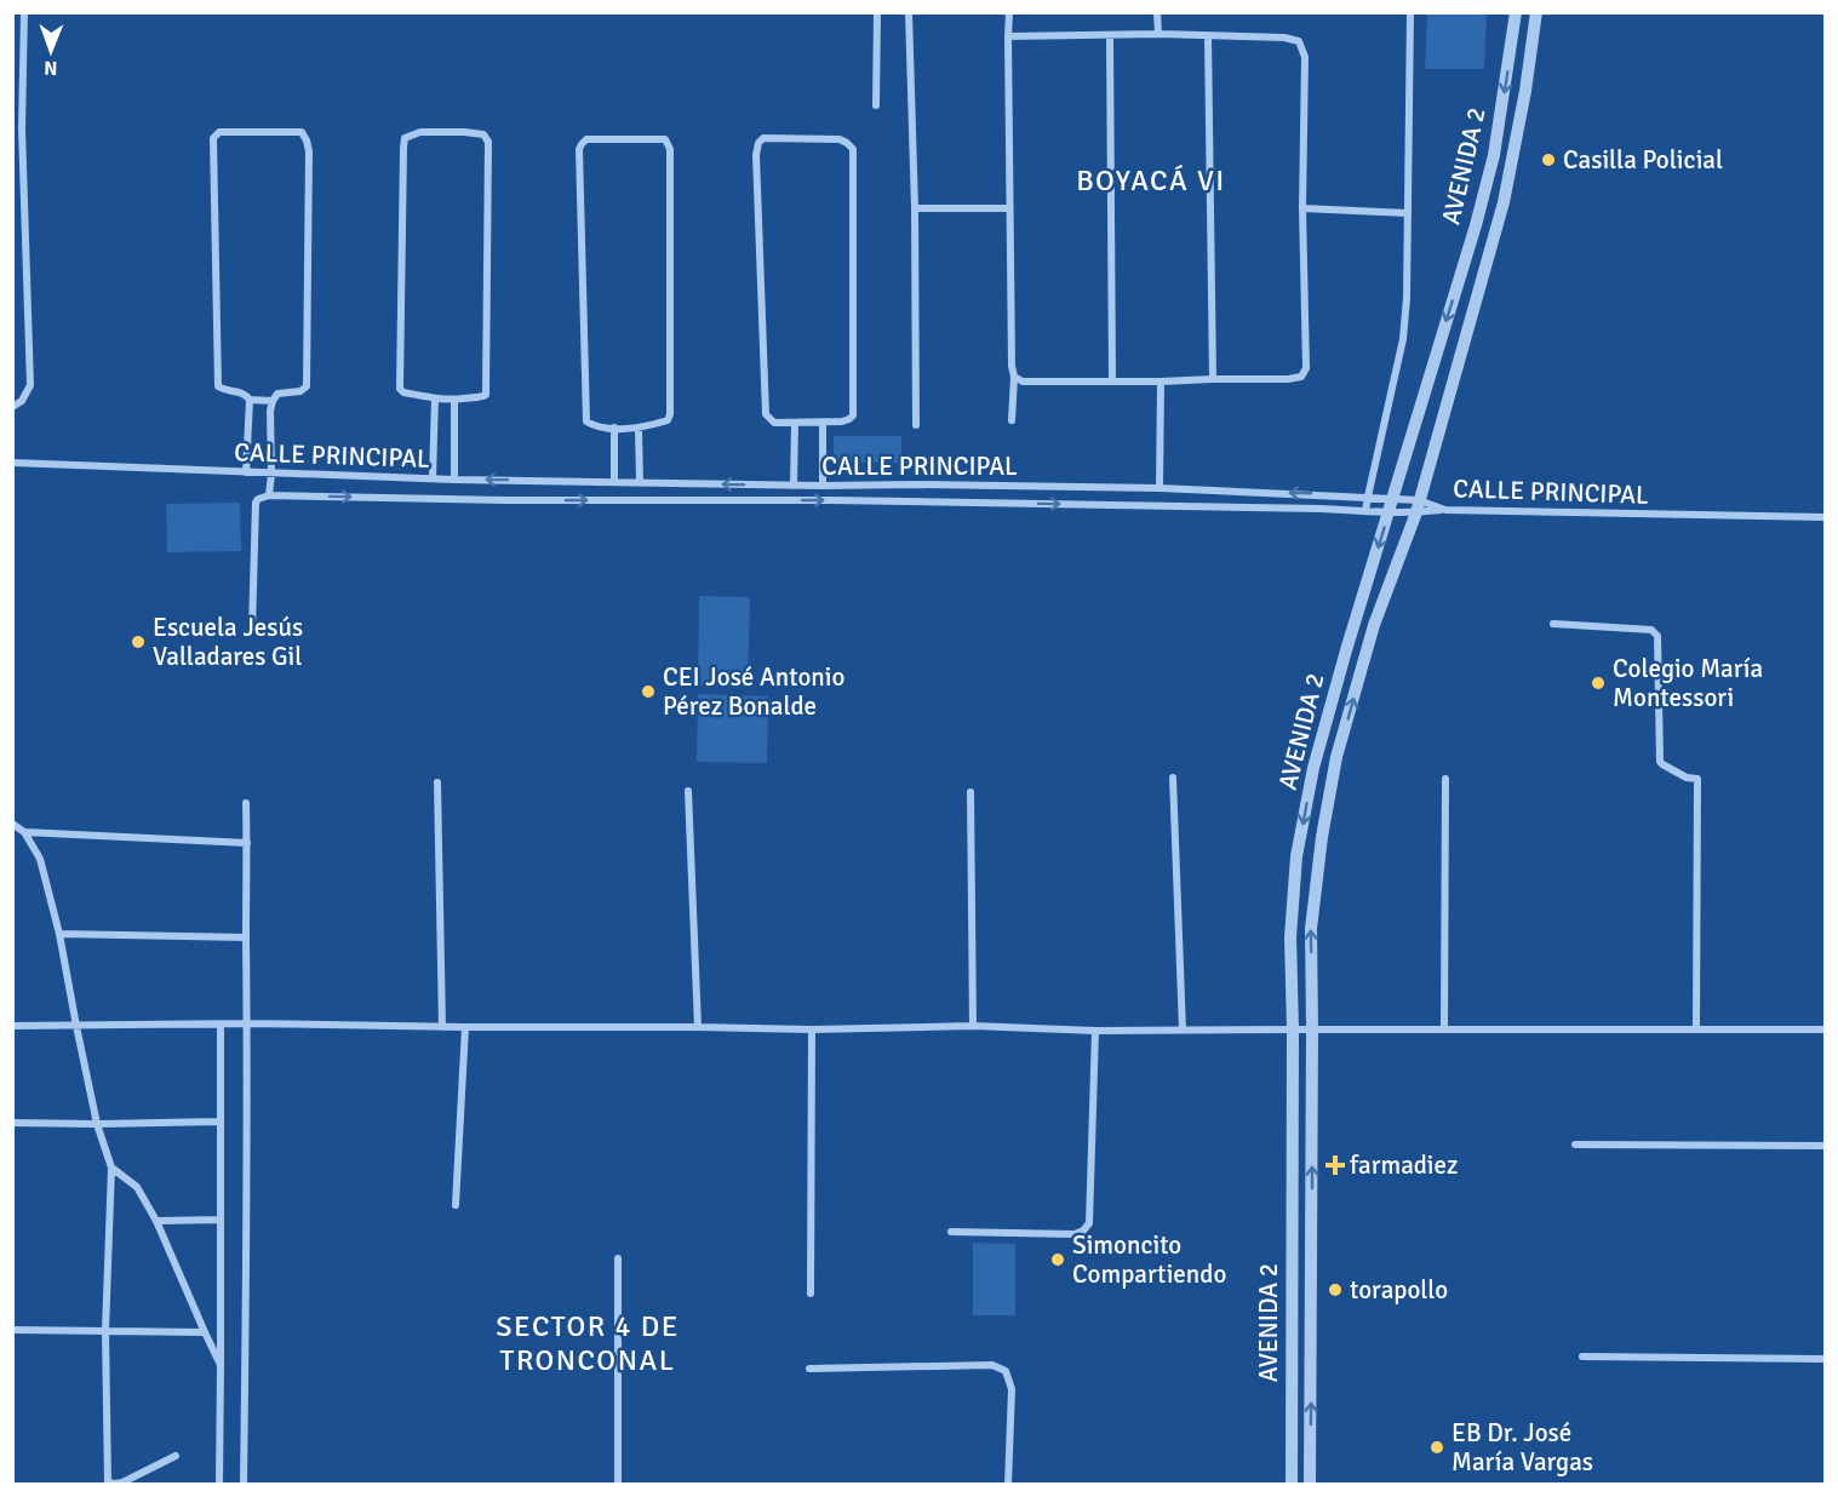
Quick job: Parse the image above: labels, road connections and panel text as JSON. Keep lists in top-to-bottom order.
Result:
{
  "streets": {
    "street": ["AVENIDA 2", "CALLE PRINCIPAL"]
  },
  "crossings": [
    ["AVENIDA 2", "CALLE PRINCIPAL"]
  ],
  "districts": ["BOYACÁ VI", "SECTOR 4 DE TRONCONAL"],
  "places": {
    "other": [
      "Casilla Policial",
      "Escuela Jesús Valladares Gil",
      "Colegio María Montessori",
      "CEI José Antonio Pérez Bonalde",
      "Simoncito Compartiendo",
      "torapollo",
      "EB Dr. José María Vargas"
    ],
    "health": ["farmadiez"]
  },
  "north": "bottom"
}
